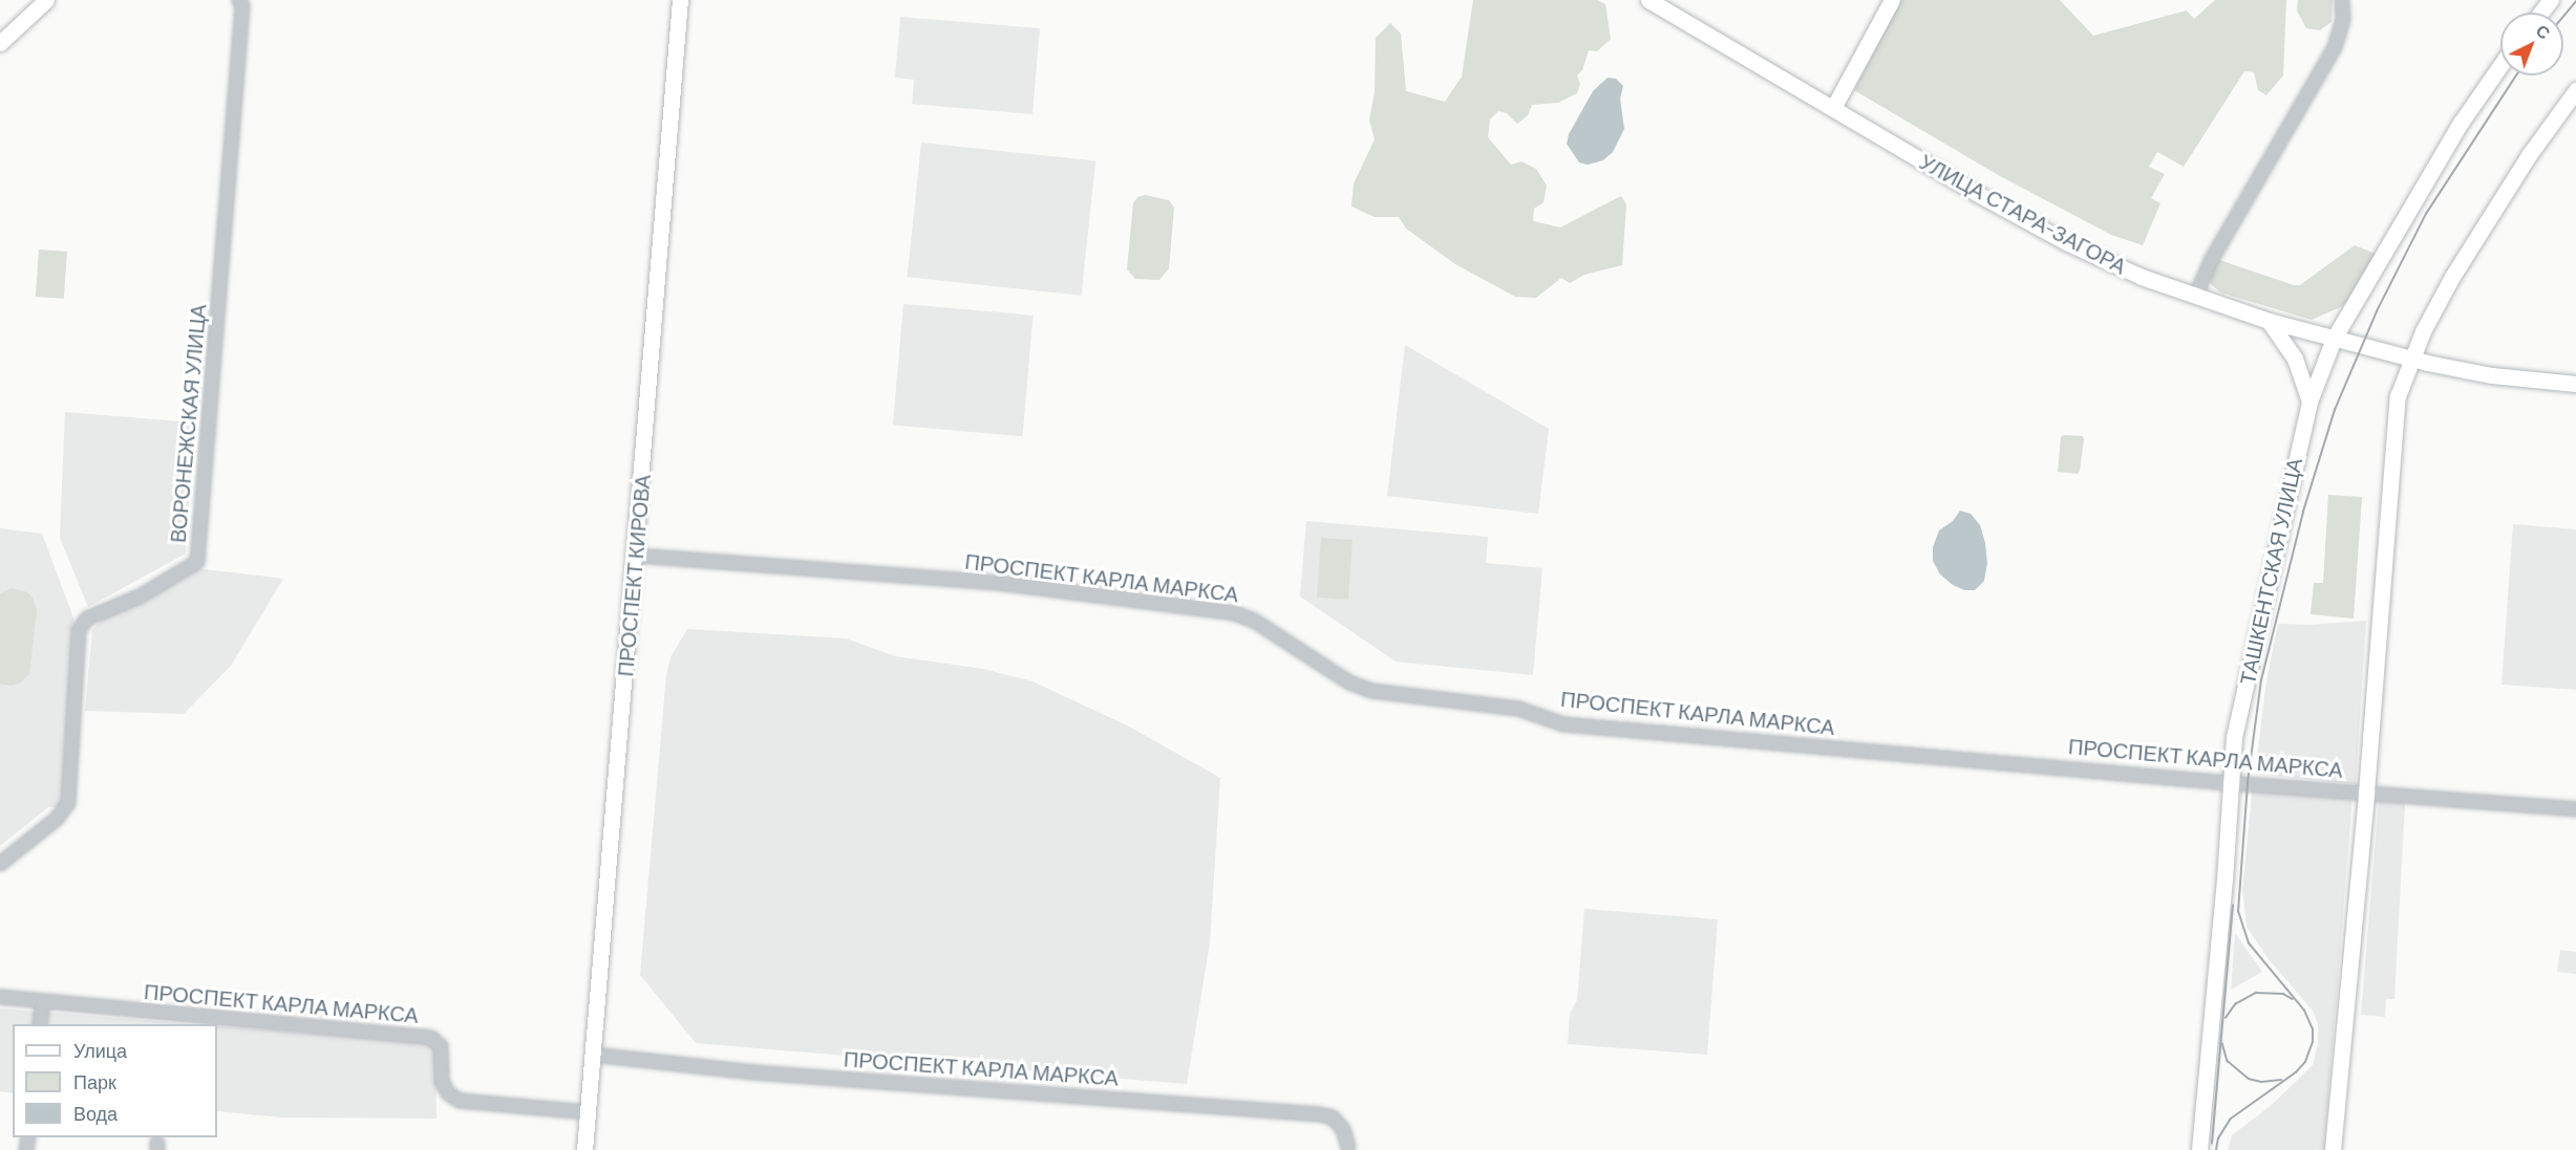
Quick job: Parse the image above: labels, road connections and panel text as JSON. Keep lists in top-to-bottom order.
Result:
{
  "streets": {
    "main road": ["УЛИЦА СТАРА-ЗАГОРА", "ТАШКЕНТСКАЯ УЛИЦА", "ПРОСПЕКТ КИРОВА"],
    "street": ["ВОРОНЕЖСКАЯ УЛИЦА", "ПРОСПЕКТ КАРЛА МАРКСА"]
  },
  "crossings": [
    ["УЛИЦА СТАРА-ЗАГОРА", "ТАШКЕНТСКАЯ УЛИЦА"],
    ["ТАШКЕНТСКАЯ УЛИЦА", "ПРОСПЕКТ КАРЛА МАРКСА"],
    ["ПРОСПЕКТ КИРОВА", "ПРОСПЕКТ КАРЛА МАРКСА"]
  ],
  "legend": ["Улица", "Парк", "Вода"],
  "north": "top right"
}
